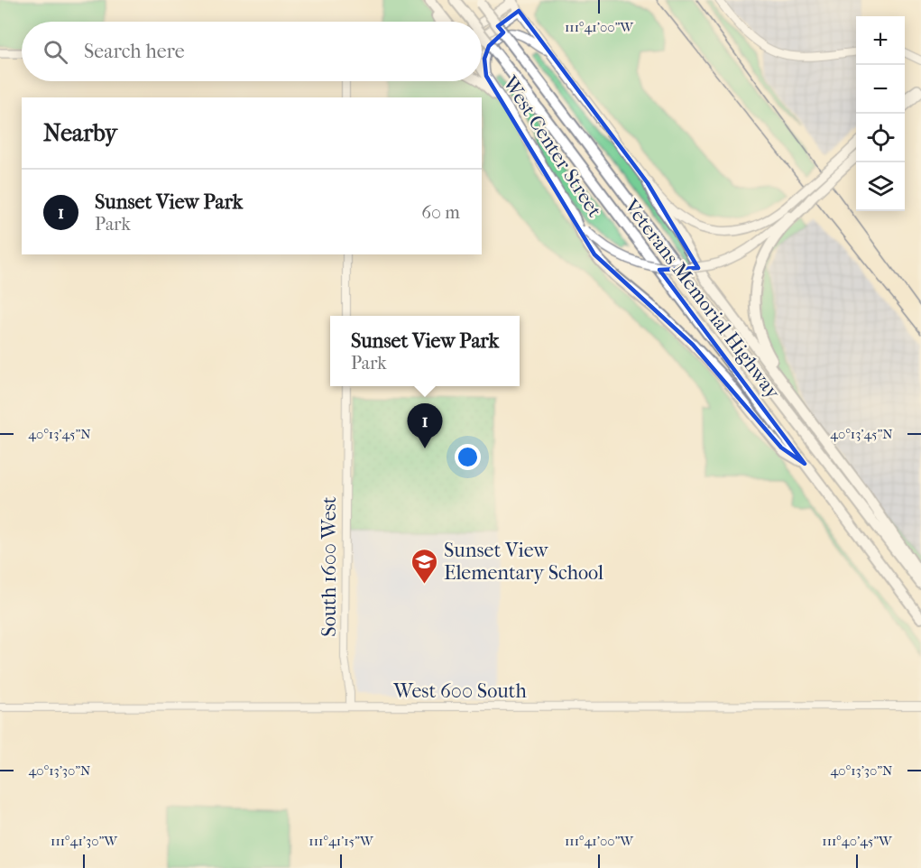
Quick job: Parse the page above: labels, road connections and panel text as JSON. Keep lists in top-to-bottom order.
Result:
{
  "streets": {
    "highway": ["Veterans Memorial Highway"],
    "main road": ["West Center Street"],
    "street": ["South 1600 West", "West 600 South"]
  },
  "crossings": [
    ["South 1600 West", "West 600 South"]
  ],
  "places": {
    "school or university": ["Sunset View Elementary School"]
  },
  "page": {
    "map_buttons": ["+", "−"],
    "search": "Search here",
    "heading": "Nearby",
    "list": [
      {
        "mark": "1",
        "name": "Sunset View Park",
        "note": "Park",
        "value": "60 m"
      }
    ],
    "popup": ["Sunset View Park", "Park"],
    "pins": "1"
  },
  "coordinates": [
    "111°41'00\"W",
    "40°13'45\"N",
    "40°13'30\"N",
    "111°41'30\"W",
    "111°41'15\"W",
    "111°40'45\"W"
  ]
}
